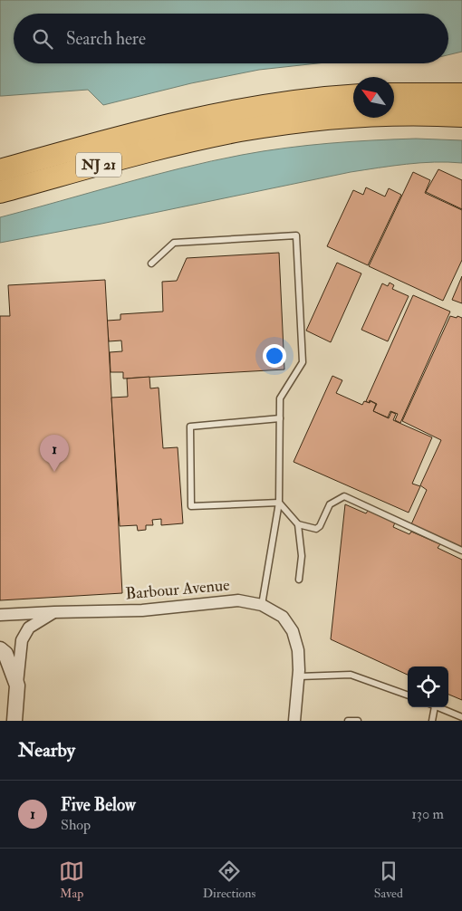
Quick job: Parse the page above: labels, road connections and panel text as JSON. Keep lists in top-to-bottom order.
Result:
{
  "streets": {
    "highway": ["NJ 21"],
    "street": ["Barbour Avenue"]
  },
  "north": "top left",
  "page": {
    "search": "Search here",
    "pins": "1",
    "heading": "Nearby",
    "list": [
      {
        "mark": "1",
        "name": "Five Below",
        "note": "Shop",
        "value": "130 m"
      }
    ],
    "nav": ["Map", "Directions", "Saved"]
  }
}
